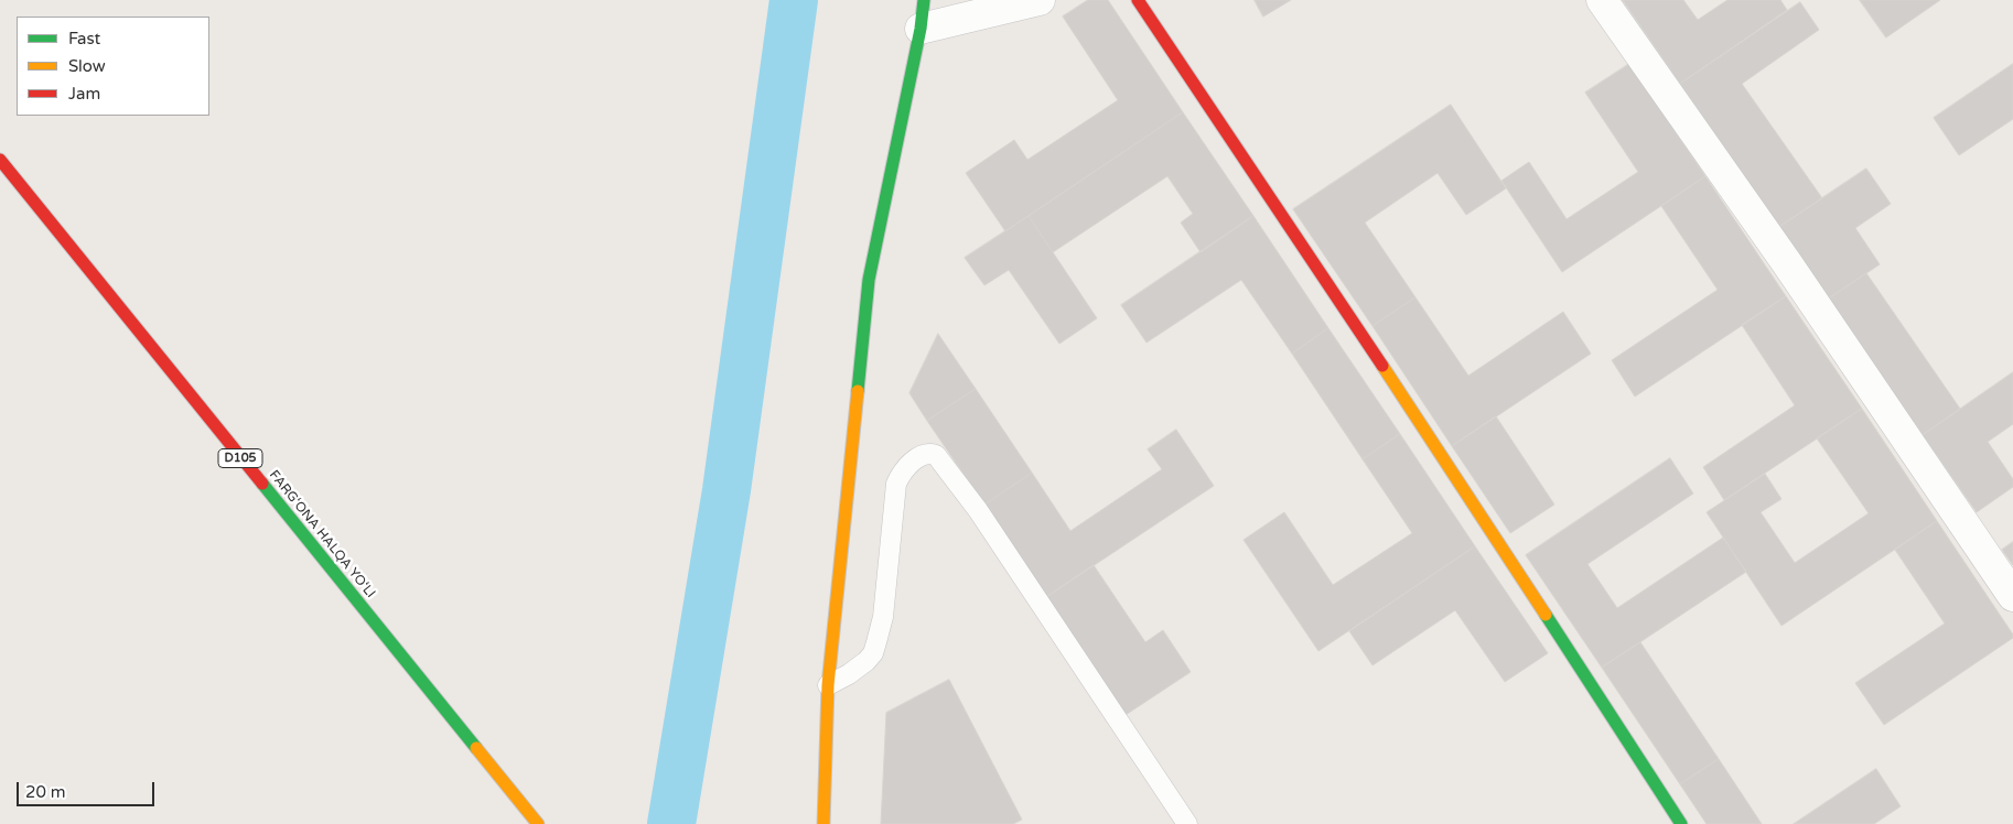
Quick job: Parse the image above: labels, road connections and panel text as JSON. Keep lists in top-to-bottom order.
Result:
{
  "streets": {
    "main road": ["D105", "FARG‘ONA HALQA YO‘LI"]
  },
  "legend": ["Fast", "Slow", "Jam"],
  "scale_bar": "20 m"
}
